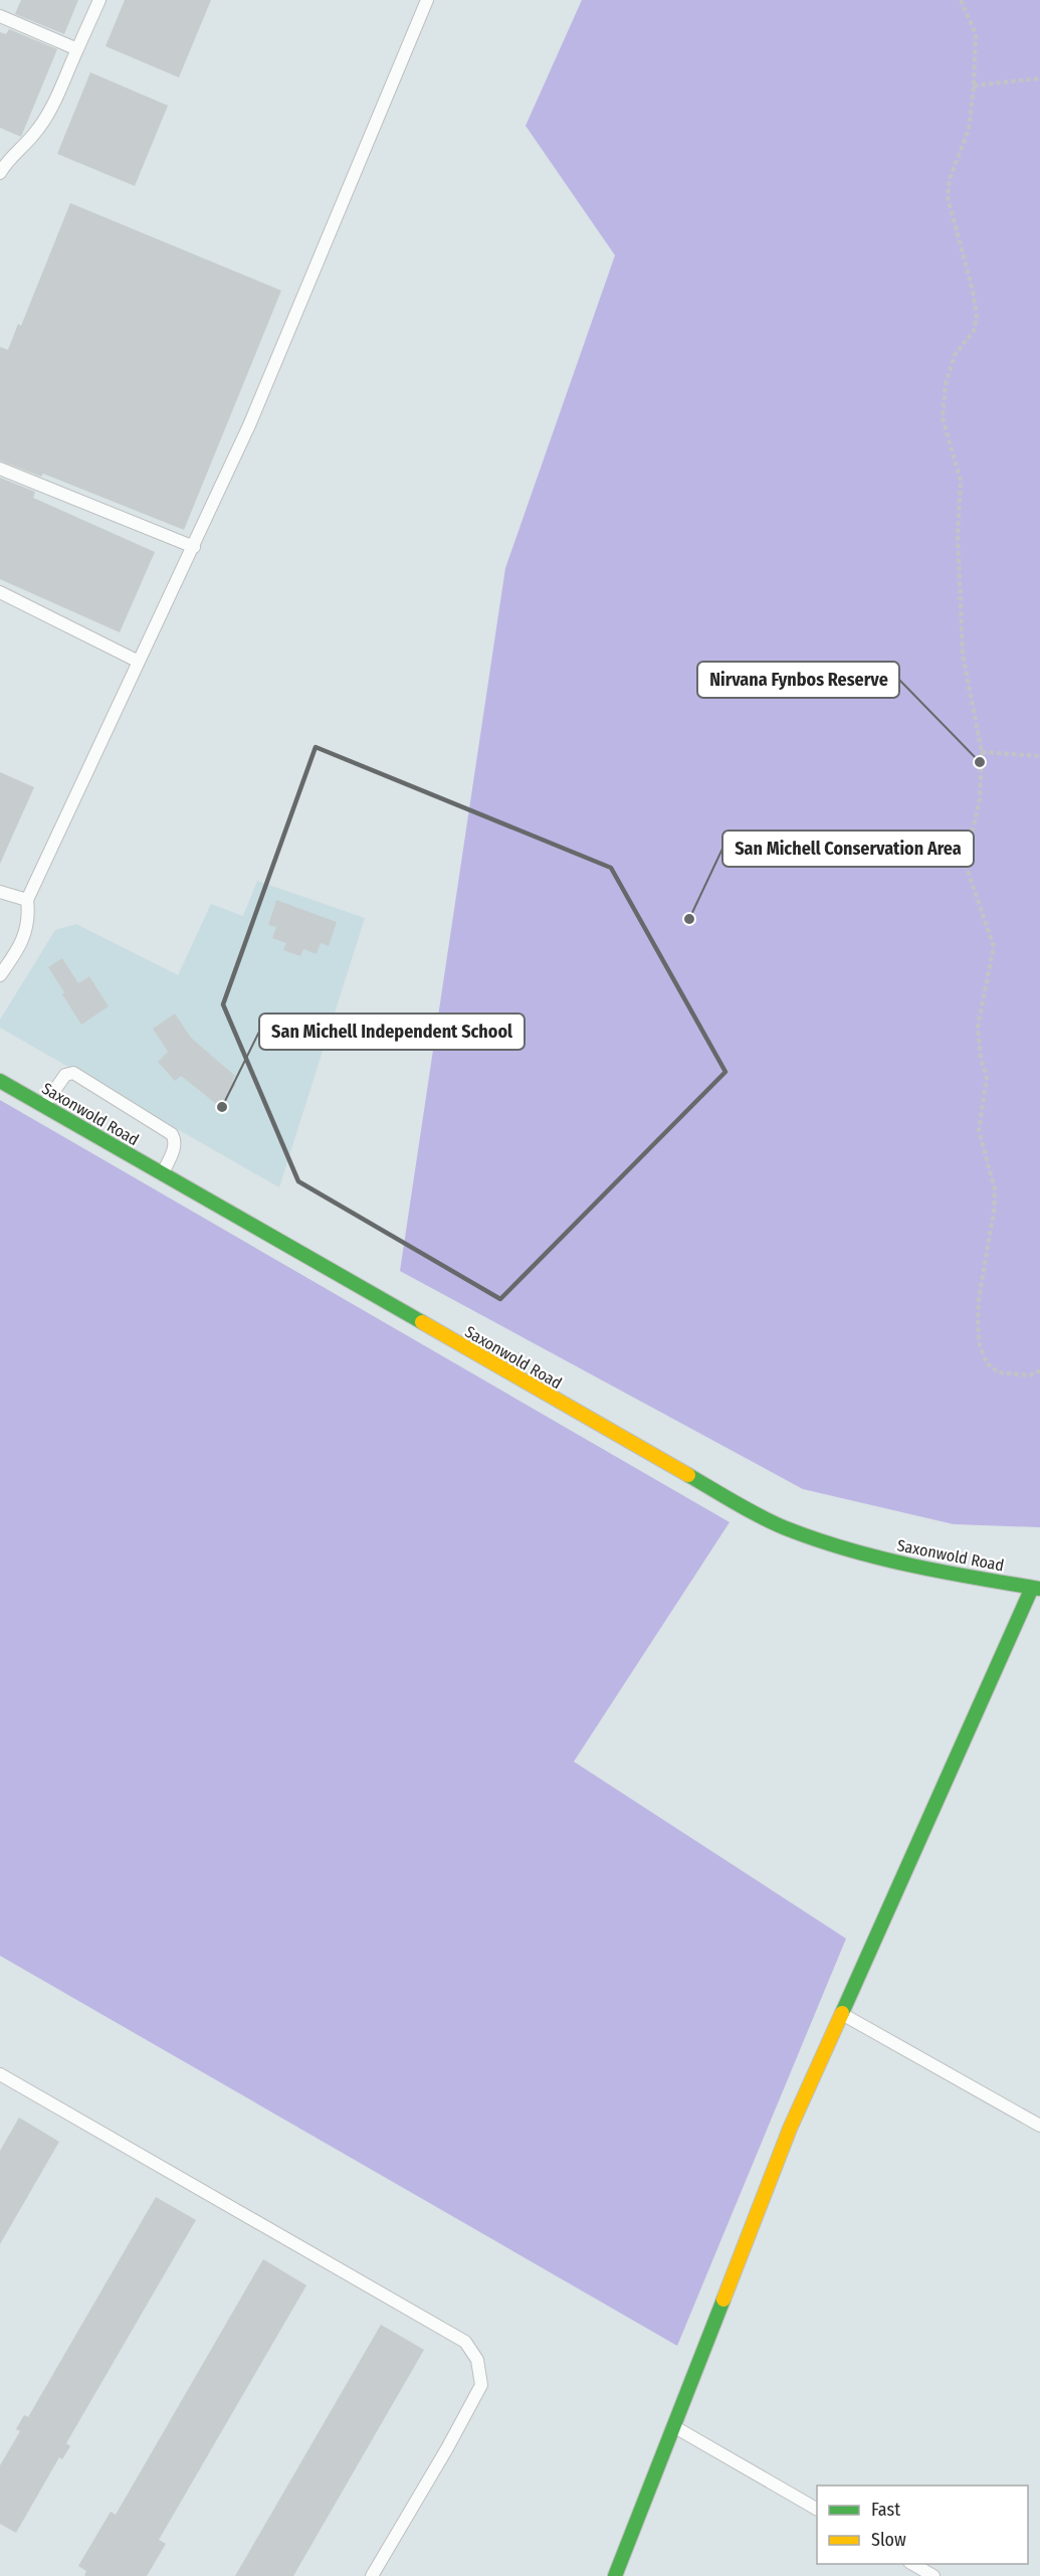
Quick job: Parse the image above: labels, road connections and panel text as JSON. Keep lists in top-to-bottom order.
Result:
{
  "streets": {
    "street": ["Saxonwold Road"]
  },
  "places": ["Nirvana Fynbos Reserve", "San Michell Conservation Area", "San Michell Independent School"],
  "legend": ["Fast", "Slow"]
}
